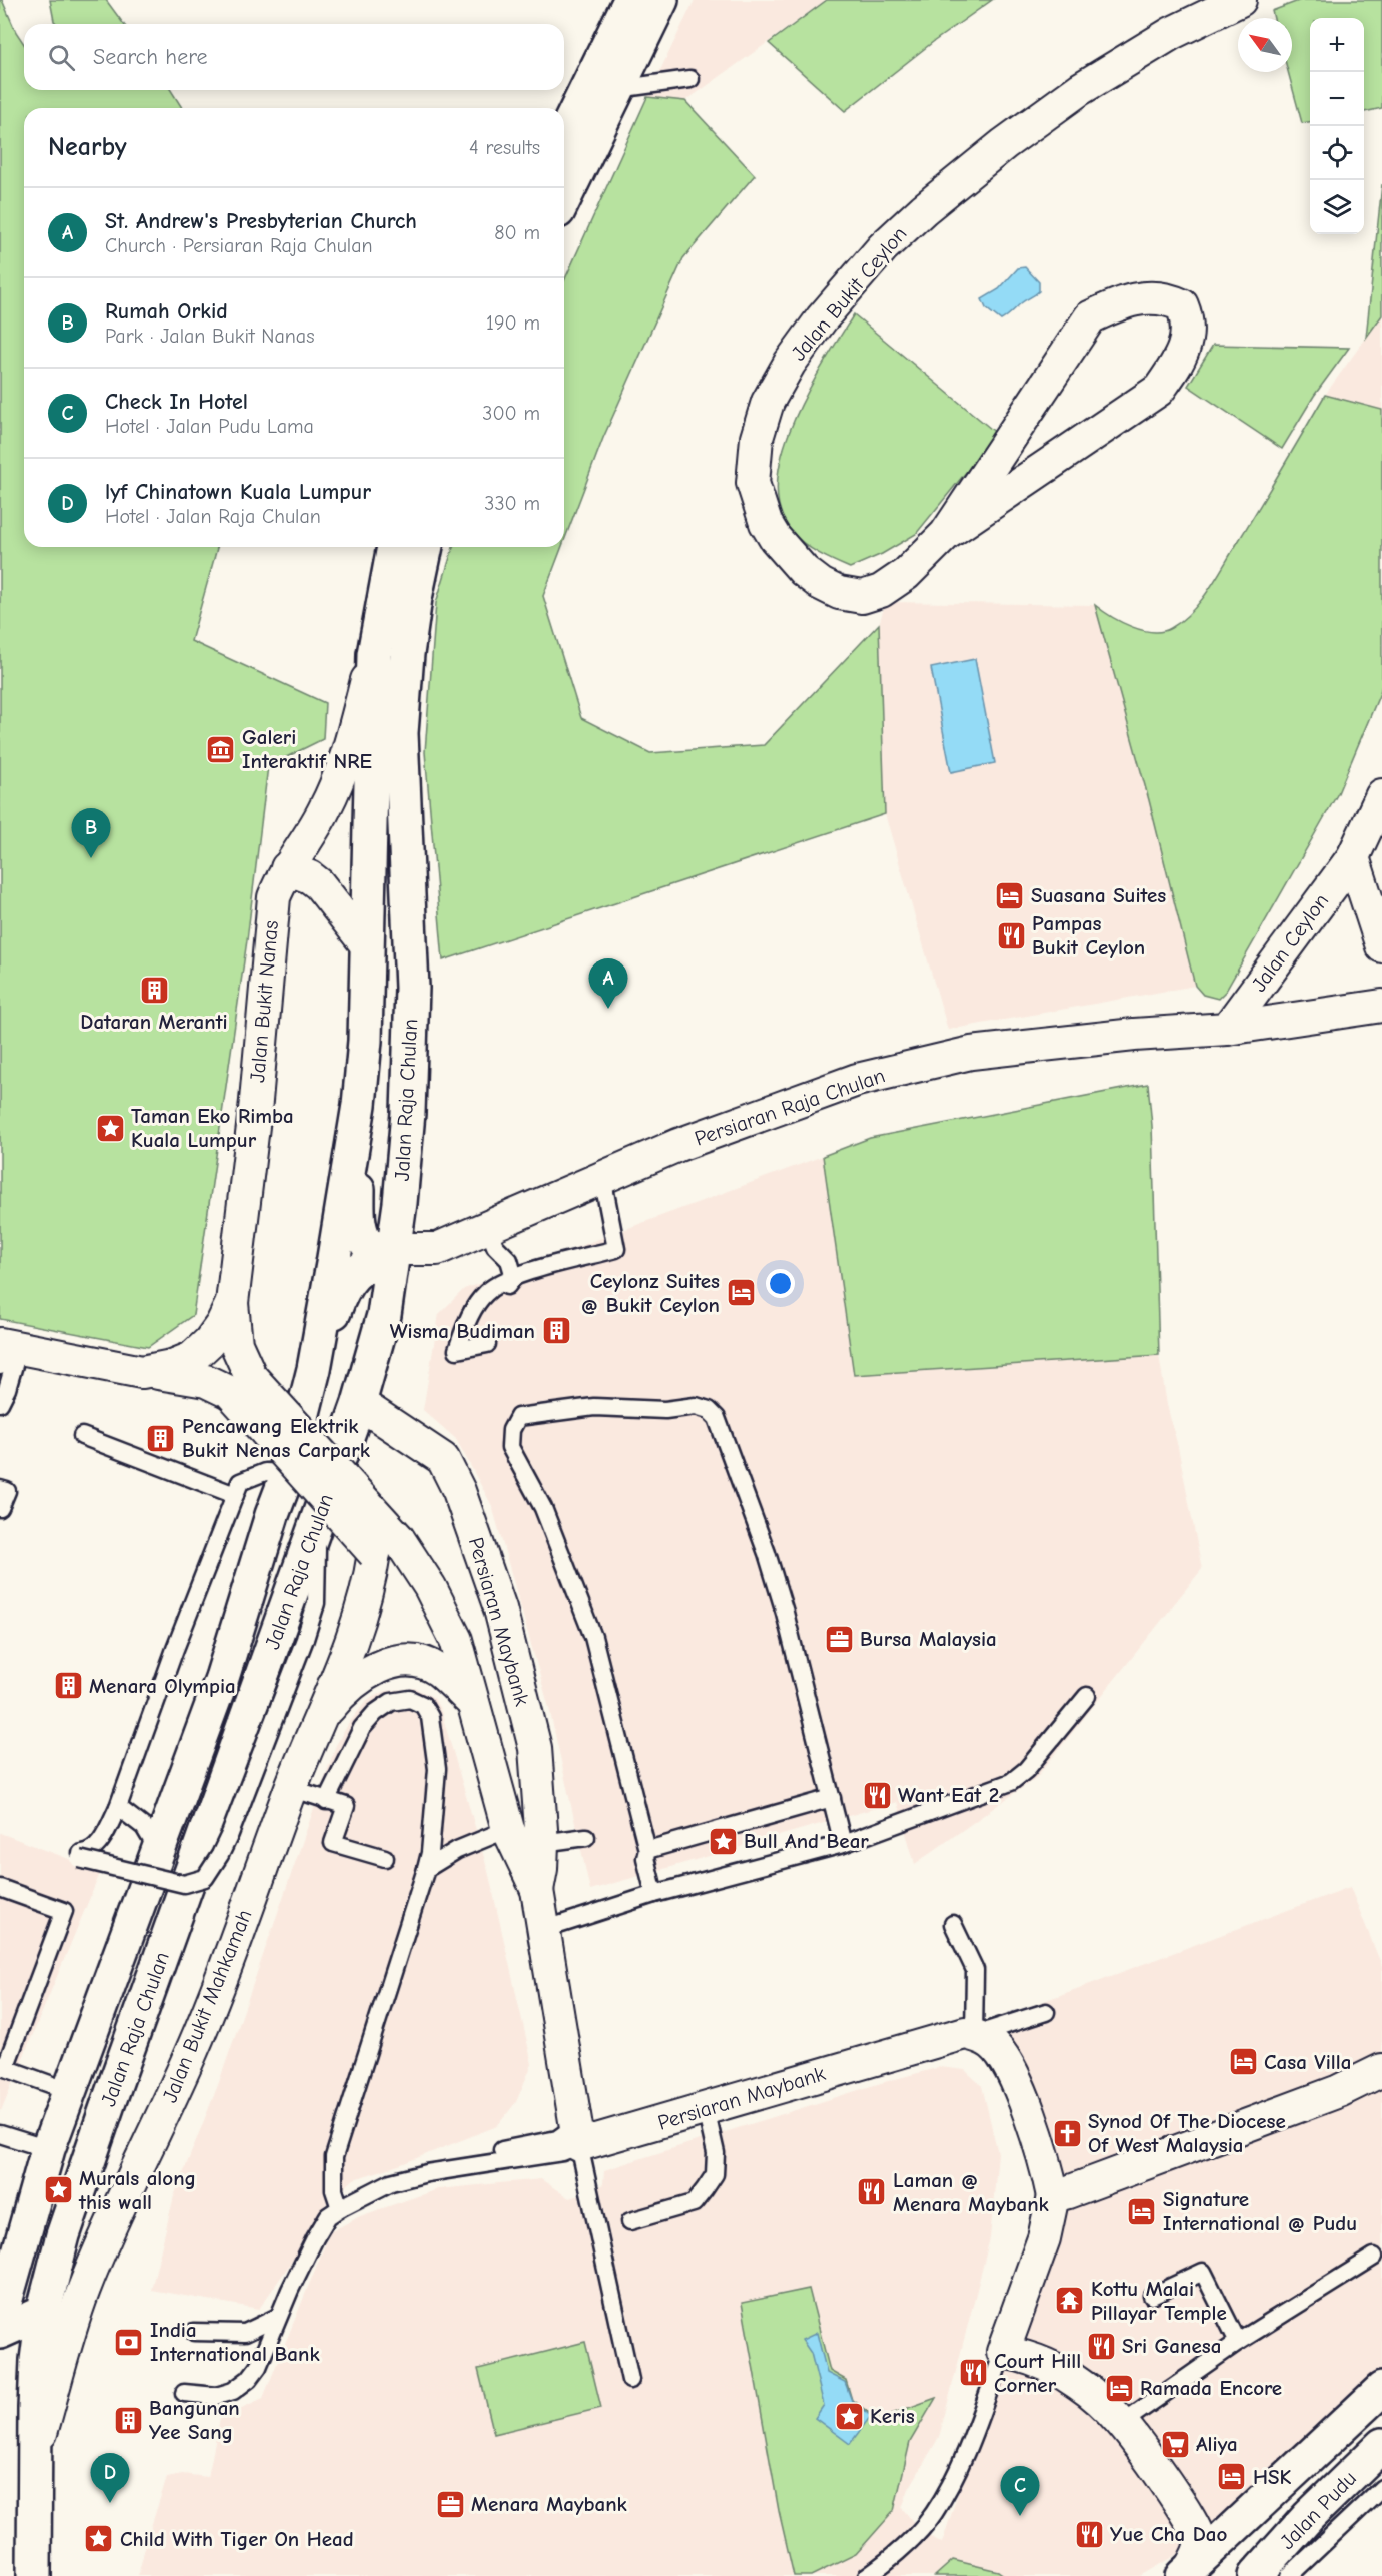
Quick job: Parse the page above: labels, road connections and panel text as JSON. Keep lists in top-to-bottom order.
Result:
{
  "streets": {
    "main road": ["Jalan Raja Chulan", "Jalan Pudu"],
    "street": [
      "Jalan Bukit Ceylon",
      "Jalan Ceylon",
      "Jalan Bukit Nanas",
      "Persiaran Raja Chulan",
      "Persiaran Maybank",
      "Jalan Bukit Mahkamah"
    ]
  },
  "crossings": [
    ["Jalan Ceylon", "Persiaran Raja Chulan"],
    ["Jalan Bukit Nanas", "Jalan Raja Chulan"],
    ["Jalan Bukit Nanas", "Persiaran Maybank"],
    ["Jalan Raja Chulan", "Persiaran Raja Chulan"],
    ["Jalan Raja Chulan", "Persiaran Maybank"],
    ["Jalan Raja Chulan", "Jalan Bukit Mahkamah"],
    ["Persiaran Maybank", "Jalan Bukit Mahkamah"]
  ],
  "places": {
    "museum": ["Galeri Interaktif NRE"],
    "hotel": [
      "Suasana Suites",
      "Ceylonz Suites @ Bukit Ceylon",
      "Casa Villa",
      "Signature International @ Pudu",
      "Ramada Encore",
      "HSK"
    ],
    "restaurant": [
      "Pampas Bukit Ceylon",
      "Want Eat 2",
      "Laman @ Menara Maybank",
      "Sri Ganesa",
      "Court Hill Corner",
      "Yue Cha Dao"
    ],
    "building": [
      "Dataran Meranti",
      "Wisma Budiman",
      "Pencawang Elektrik Bukit Nenas Carpark",
      "Menara Olympia",
      "Bangunan Yee Sang"
    ],
    "place": [
      "Taman Eko Rimba Kuala Lumpur",
      "Bull And Bear",
      "Murals along this wall",
      "Keris",
      "Child With Tiger On Head"
    ],
    "office": ["Bursa Malaysia", "Menara Maybank"],
    "church": ["Synod Of The Diocese Of West Malaysia"],
    "temple": ["Kottu Malai Pillayar Temple"],
    "bank": ["India International Bank"],
    "supermarket": ["Aliya"]
  },
  "north": "top left",
  "page": {
    "map_buttons": ["+", "−"],
    "search": "Search here",
    "heading": ["Nearby", "4 results"],
    "list": [
      {
        "mark": "A",
        "name": "St. Andrew's Presbyterian Church",
        "note": "Church · Persiaran Raja Chulan",
        "value": "80 m"
      },
      {
        "mark": "B",
        "name": "Rumah Orkid",
        "note": "Park · Jalan Bukit Nanas",
        "value": "190 m"
      },
      {
        "mark": "C",
        "name": "Check In Hotel",
        "note": "Hotel · Jalan Pudu Lama",
        "value": "300 m"
      },
      {
        "mark": "D",
        "name": "lyf Chinatown Kuala Lumpur",
        "note": "Hotel · Jalan Raja Chulan",
        "value": "330 m"
      }
    ],
    "pins": [
      "B",
      "A",
      "D",
      "C"
    ]
  }
}
